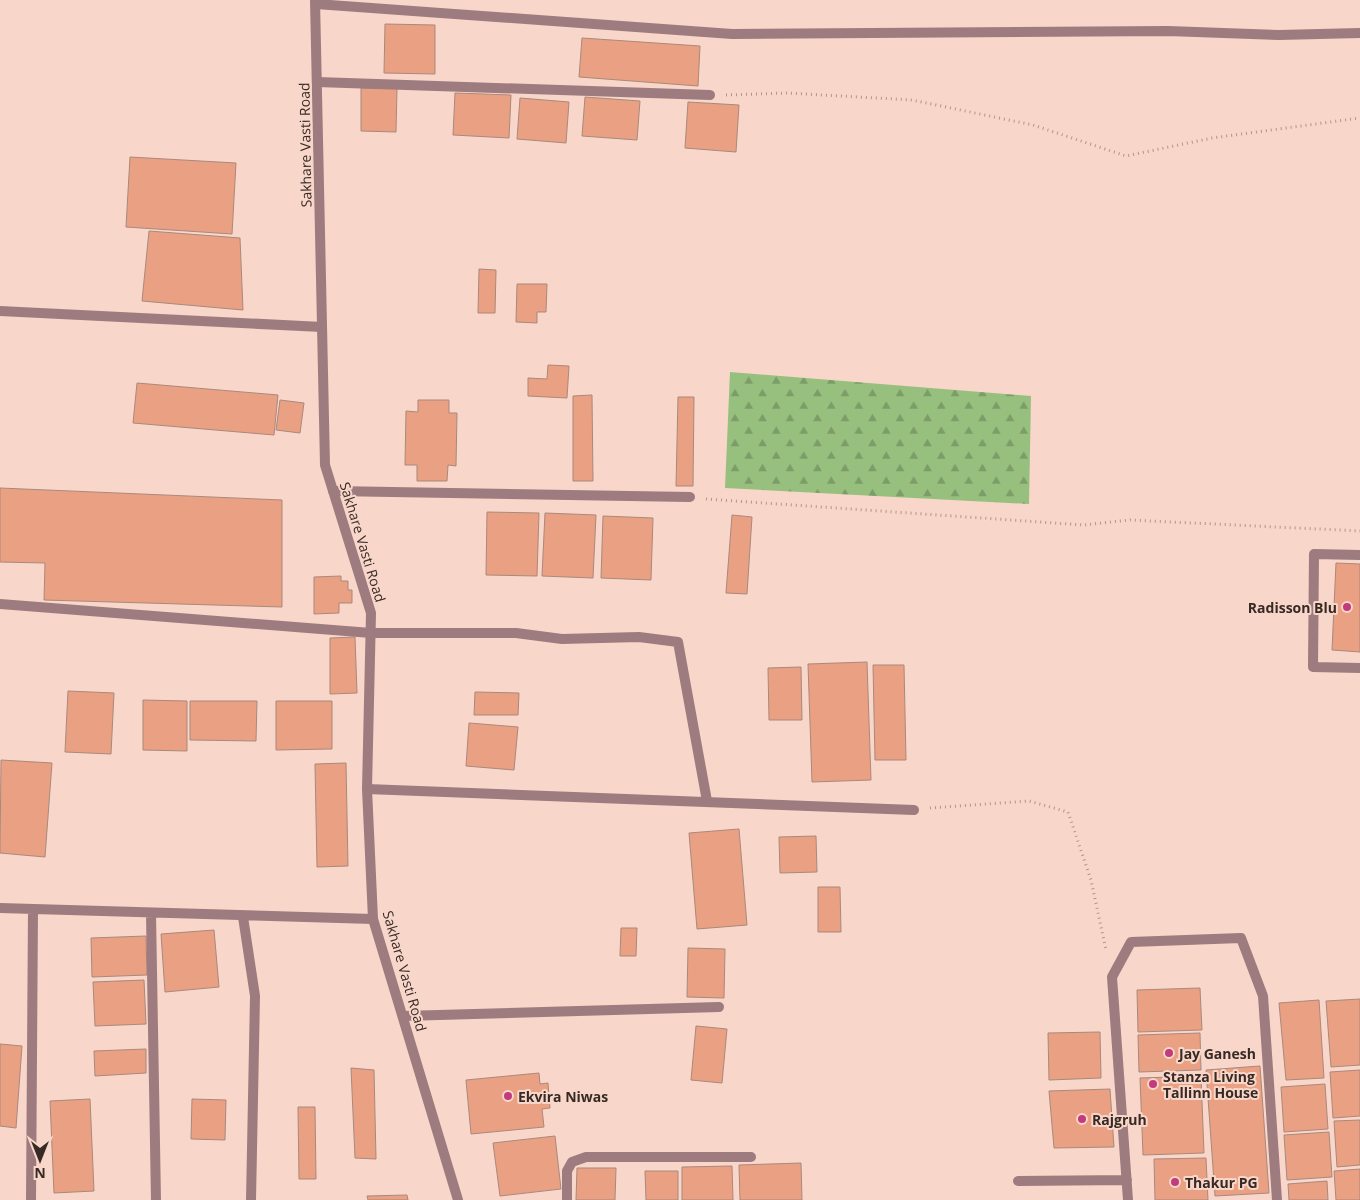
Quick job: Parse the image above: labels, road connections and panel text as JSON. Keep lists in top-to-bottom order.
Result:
{
  "streets": {
    "street": ["Sakhare Vasti Road"]
  },
  "places": [
    "Radisson Blu",
    "Jay Ganesh",
    "Stanza Living Tallinn House",
    "Ekvira Niwas",
    "Rajgruh",
    "Thakur PG"
  ],
  "north": "bottom"
}
